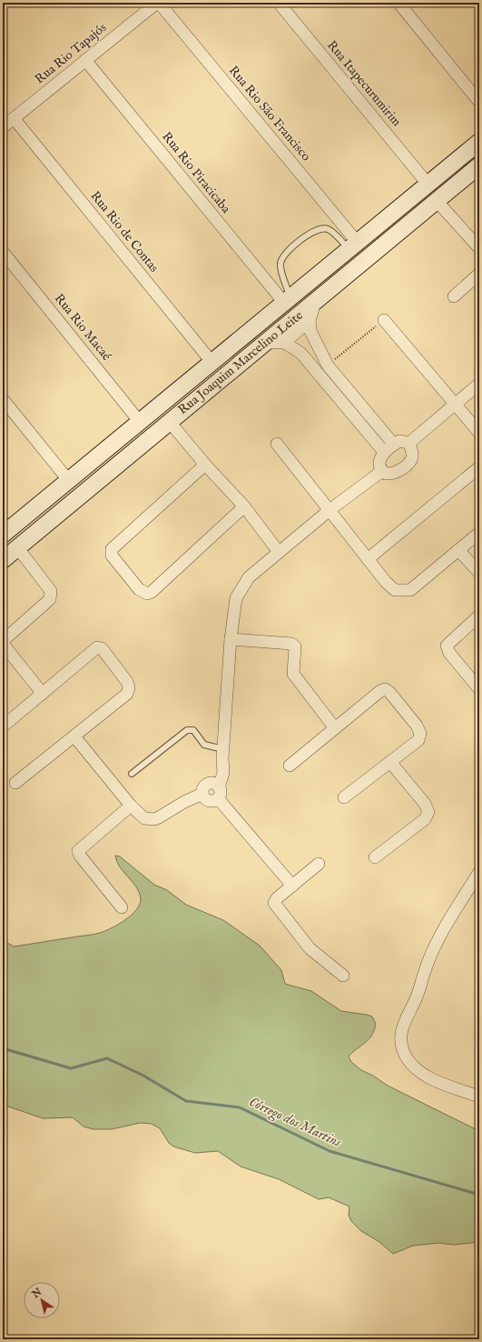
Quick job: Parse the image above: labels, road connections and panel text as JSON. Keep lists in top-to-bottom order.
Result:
{
  "streets": {
    "main road": ["Rua Joaquim Marcelino Leite"],
    "street": [
      "Rua Rio Tapajós",
      "Rua Itapecurumirim",
      "Rua Rio São Francisco",
      "Rua Rio Piracicaba",
      "Rua Rio de Contas",
      "Rua Rio Macaé"
    ]
  },
  "crossings": [
    ["Rua Rio Tapajós", "Rua Rio São Francisco"],
    ["Rua Rio Tapajós", "Rua Rio Piracicaba"],
    ["Rua Rio Tapajós", "Rua Rio de Contas"],
    ["Rua Itapecurumirim", "Rua Joaquim Marcelino Leite"],
    ["Rua Rio São Francisco", "Rua Joaquim Marcelino Leite"],
    ["Rua Rio Piracicaba", "Rua Joaquim Marcelino Leite"],
    ["Rua Rio de Contas", "Rua Joaquim Marcelino Leite"],
    ["Rua Rio Macaé", "Rua Joaquim Marcelino Leite"]
  ],
  "water": ["Córrego dos Martins"],
  "north": "top left"
}
